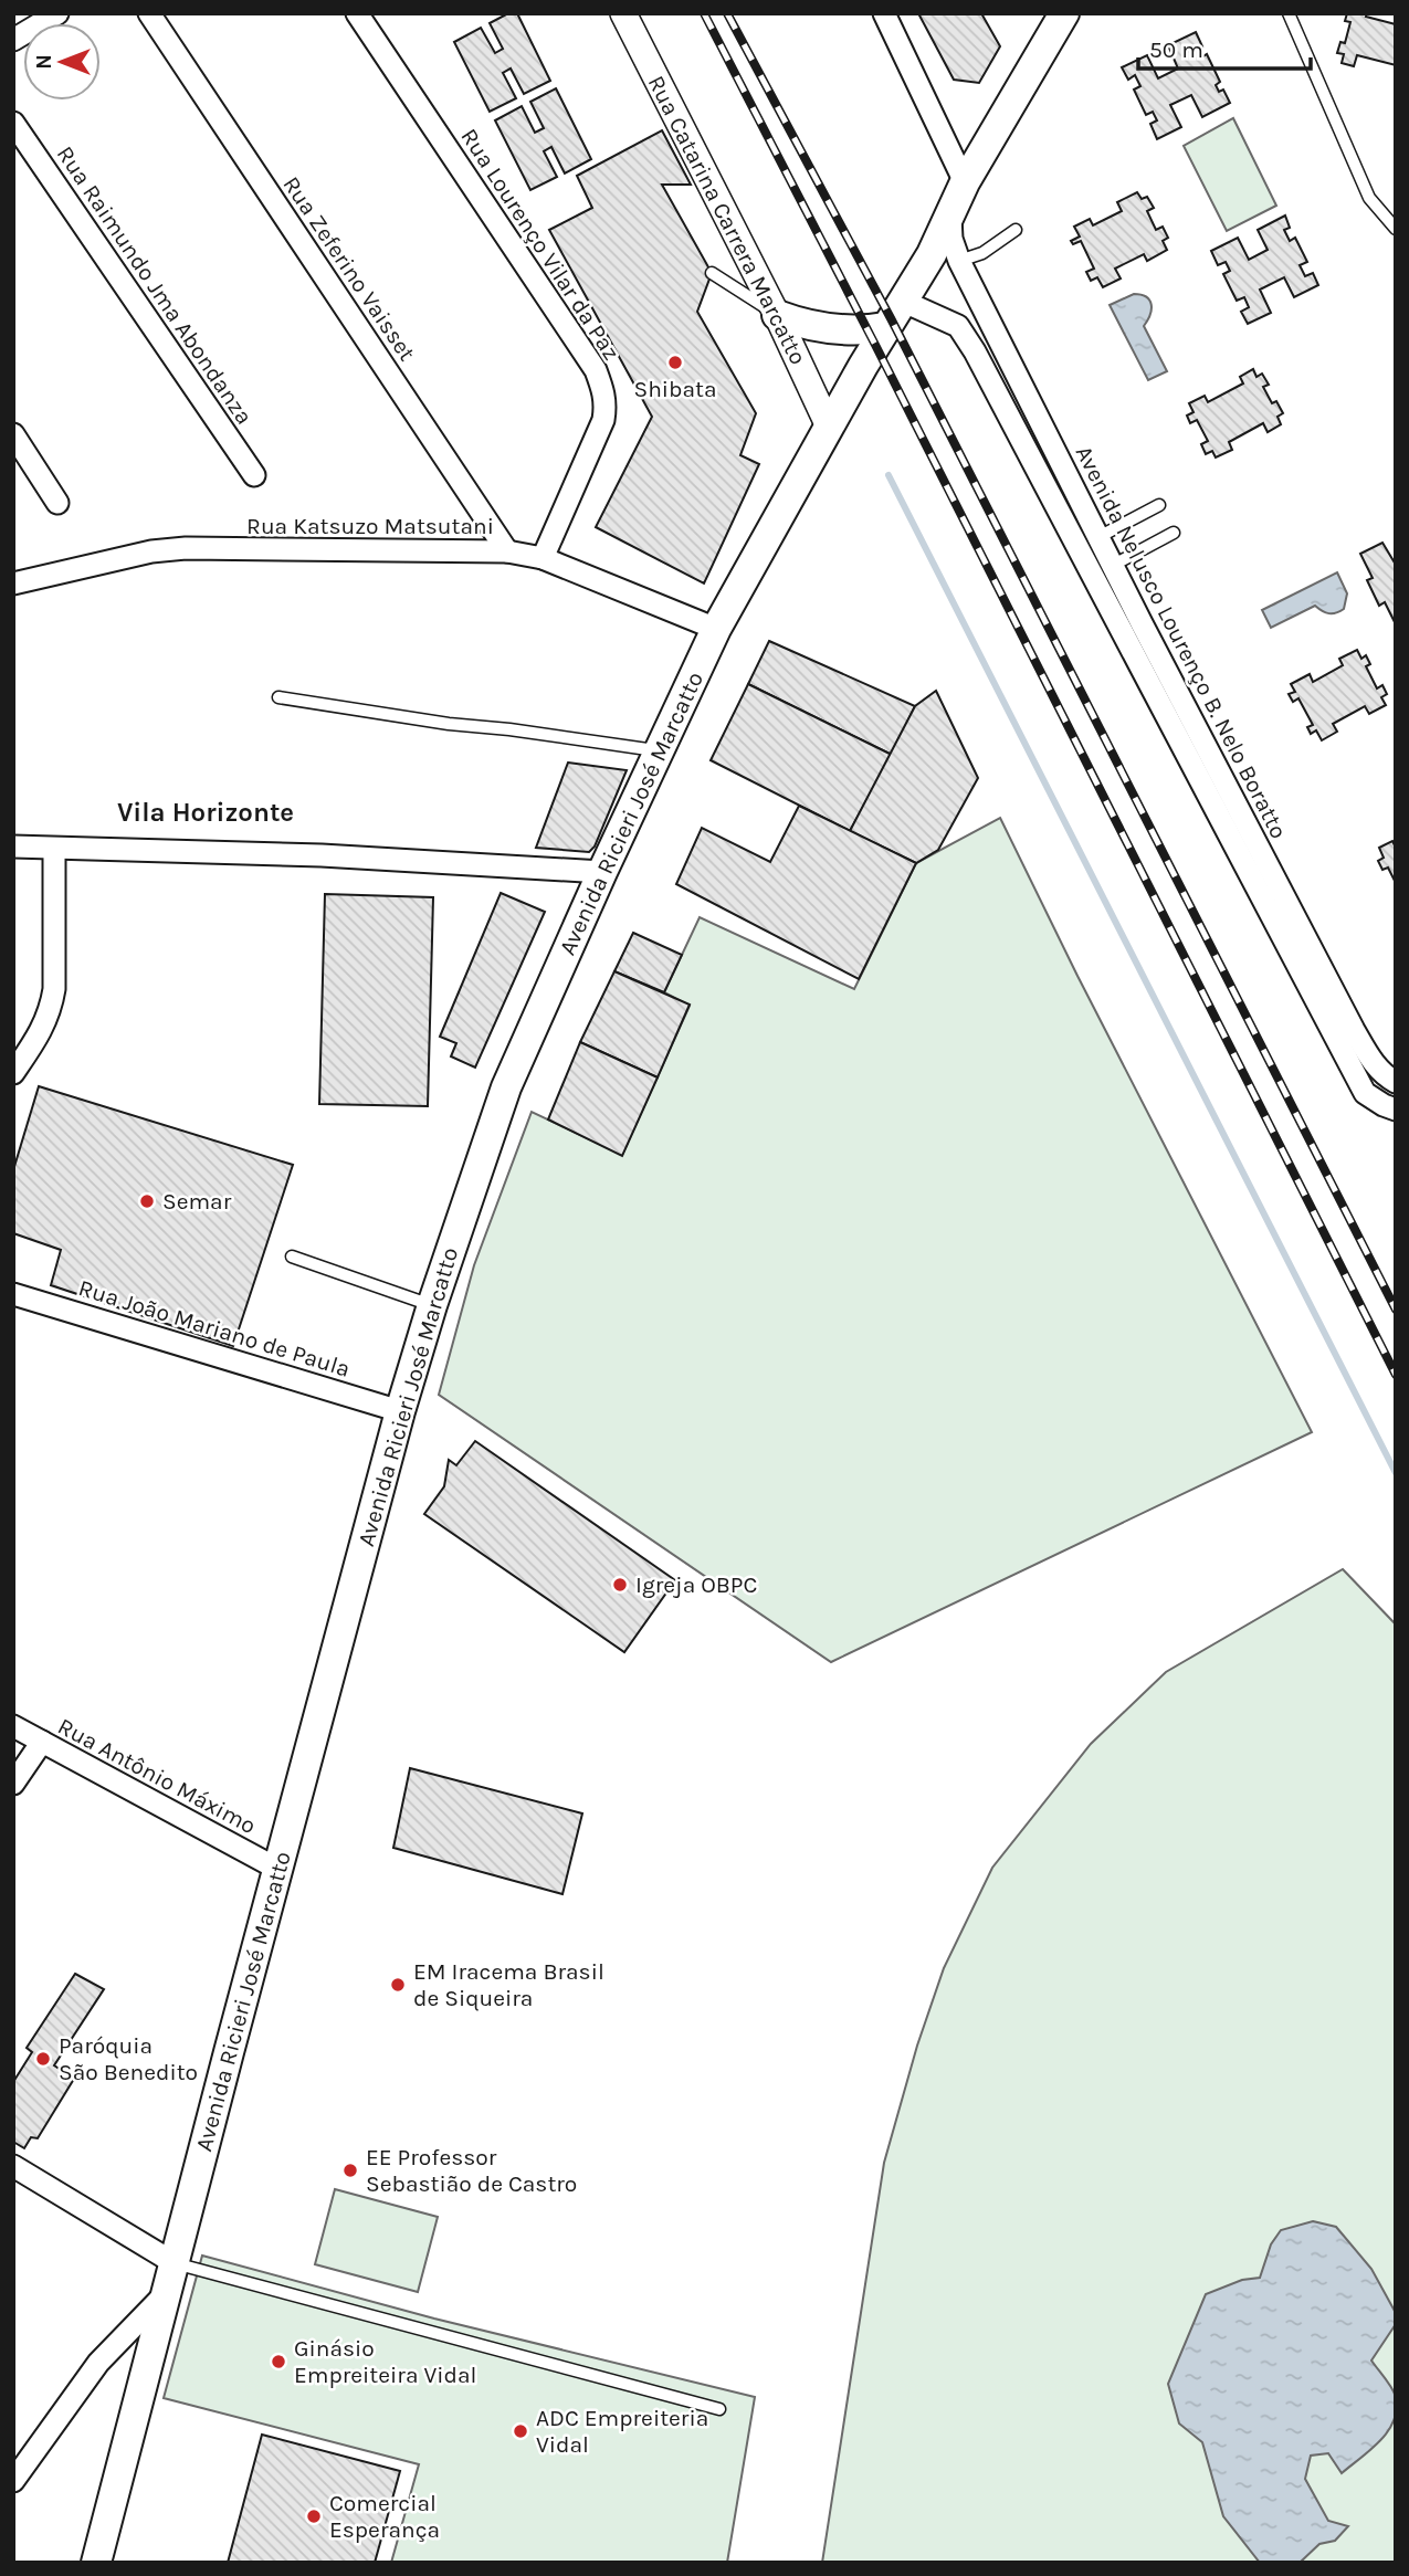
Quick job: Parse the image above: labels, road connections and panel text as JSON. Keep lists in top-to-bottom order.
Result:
{
  "streets": {
    "main road": ["Avenida Ricieri José Marcatto"],
    "street": [
      "Rua Catarina Carrera Marcatto",
      "Rua Lourenço Vilar da Paz",
      "Rua Zeferino Vaisset",
      "Rua Raimundo Jma Abondanza",
      "Rua Katsuzo Matsutani",
      "Avenida Nelusco Lourenço B. Nelo Boratto",
      "Rua João Mariano de Paula",
      "Rua Antônio Máximo"
    ]
  },
  "crossings": [
    ["Rua Catarina Carrera Marcatto", "Avenida Ricieri José Marcatto"],
    ["Rua Lourenço Vilar da Paz", "Rua Katsuzo Matsutani"],
    ["Rua Zeferino Vaisset", "Rua Katsuzo Matsutani"],
    ["Rua Katsuzo Matsutani", "Avenida Ricieri José Marcatto"],
    ["Avenida Nelusco Lourenço B. Nelo Boratto", "Avenida Ricieri José Marcatto"],
    ["Avenida Ricieri José Marcatto", "Rua João Mariano de Paula"],
    ["Avenida Ricieri José Marcatto", "Rua Antônio Máximo"]
  ],
  "districts": ["Vila Horizonte"],
  "places": [
    "Shibata",
    "Semar",
    "Igreja OBPC",
    "EM Iracema Brasil de Siqueira",
    "Paróquia São Benedito",
    "EE Professor Sebastião de Castro",
    "Ginásio Empreiteira Vidal",
    "ADC Empreiteria Vidal",
    "Comercial Esperança"
  ],
  "scale_bar": "50 m",
  "north": "left"
}
